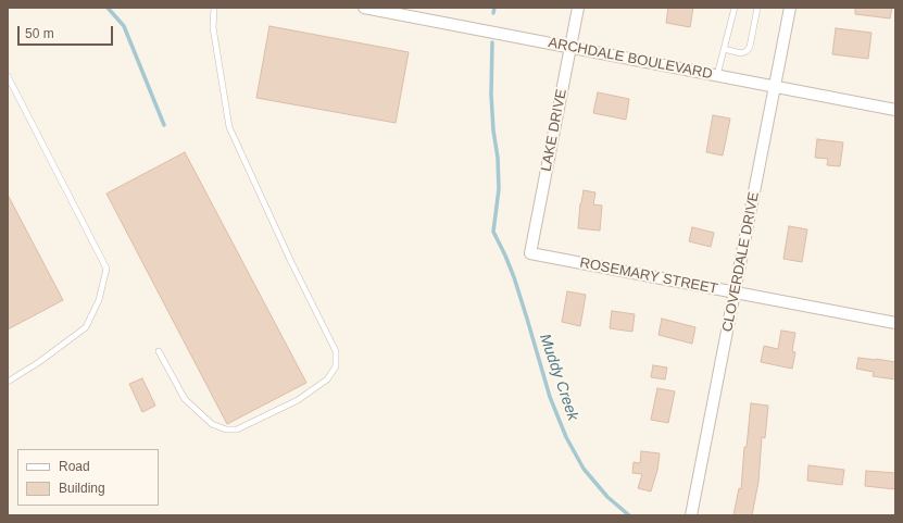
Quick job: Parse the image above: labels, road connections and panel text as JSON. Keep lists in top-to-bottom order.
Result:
{
  "streets": {
    "street": [
      "ARCHDALE BOULEVARD",
      "LAKE DRIVE",
      "CLOVERDALE DRIVE",
      "ROSEMARY STREET"
    ]
  },
  "crossings": [
    ["ARCHDALE BOULEVARD", "LAKE DRIVE"],
    ["ARCHDALE BOULEVARD", "CLOVERDALE DRIVE"],
    ["LAKE DRIVE", "ROSEMARY STREET"],
    ["CLOVERDALE DRIVE", "ROSEMARY STREET"]
  ],
  "water": ["Muddy Creek"],
  "legend": ["Road", "Building"],
  "scale_bar": "50 m"
}
